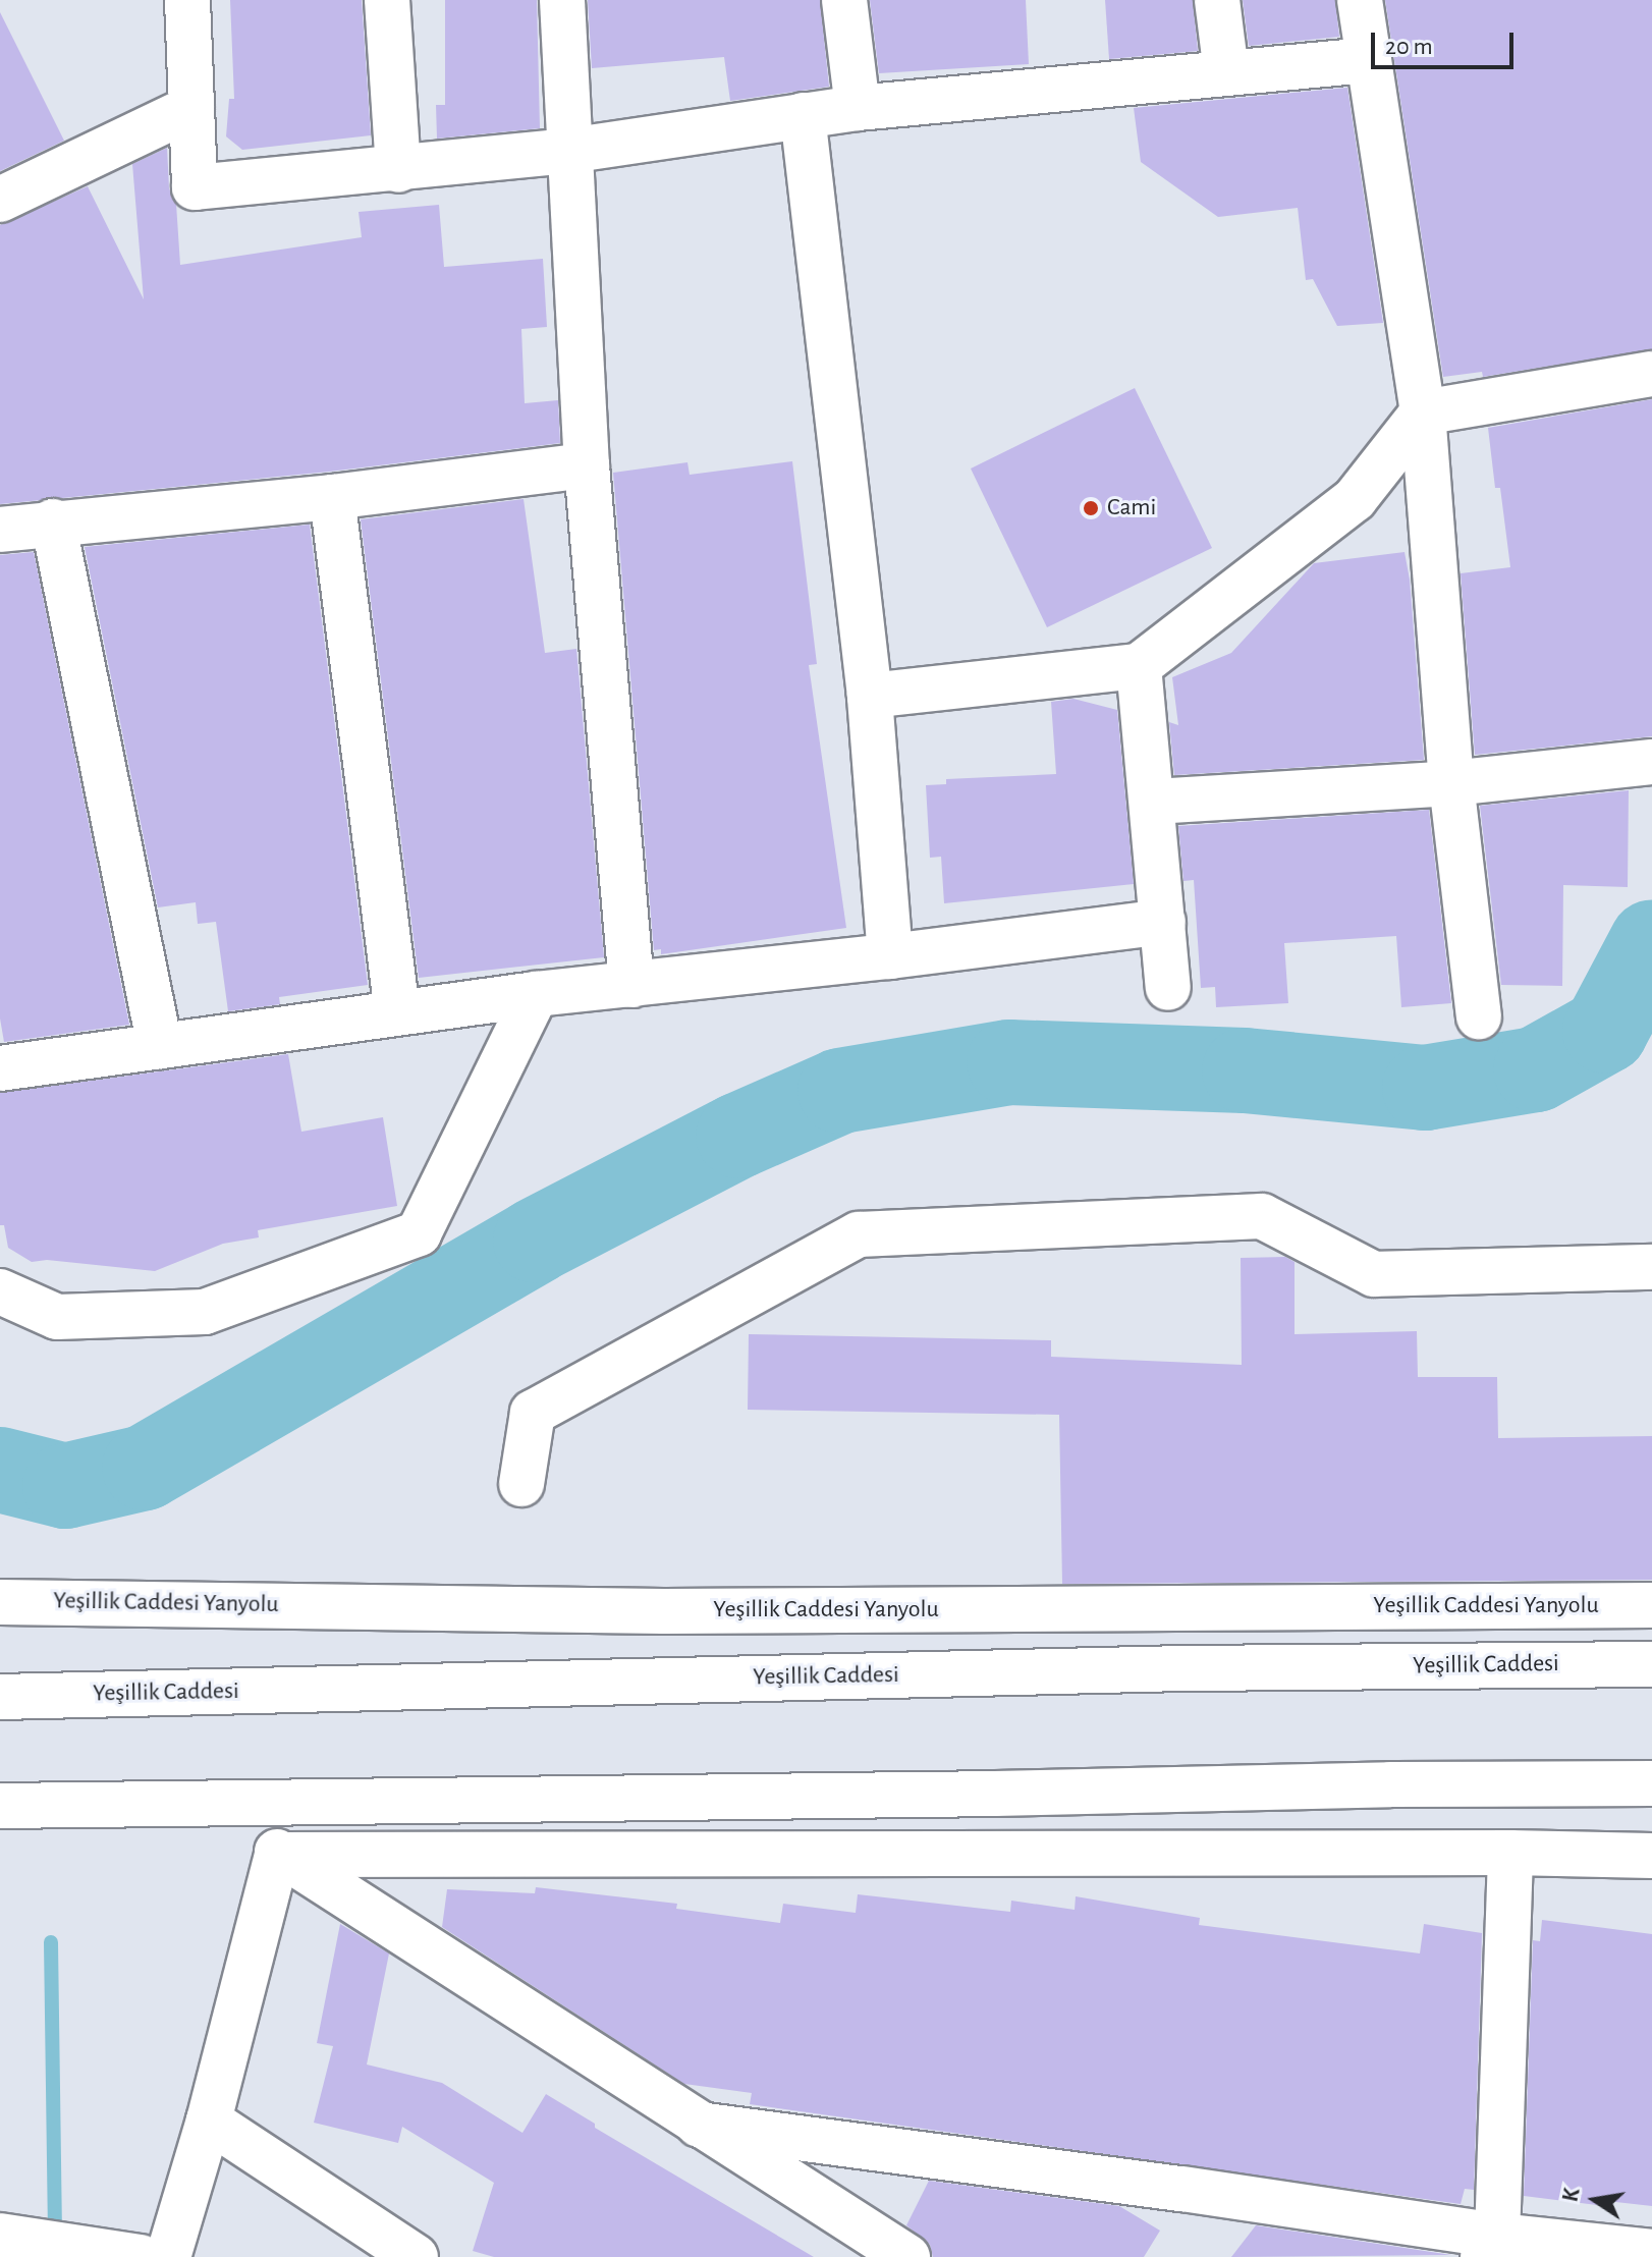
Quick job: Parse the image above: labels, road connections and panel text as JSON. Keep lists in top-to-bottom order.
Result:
{
  "streets": {
    "main road": ["Yeşillik Caddesi Yanyolu", "Yeşillik Caddesi"]
  },
  "places": ["Cami"],
  "scale_bar": "20 m",
  "north": "left"
}
